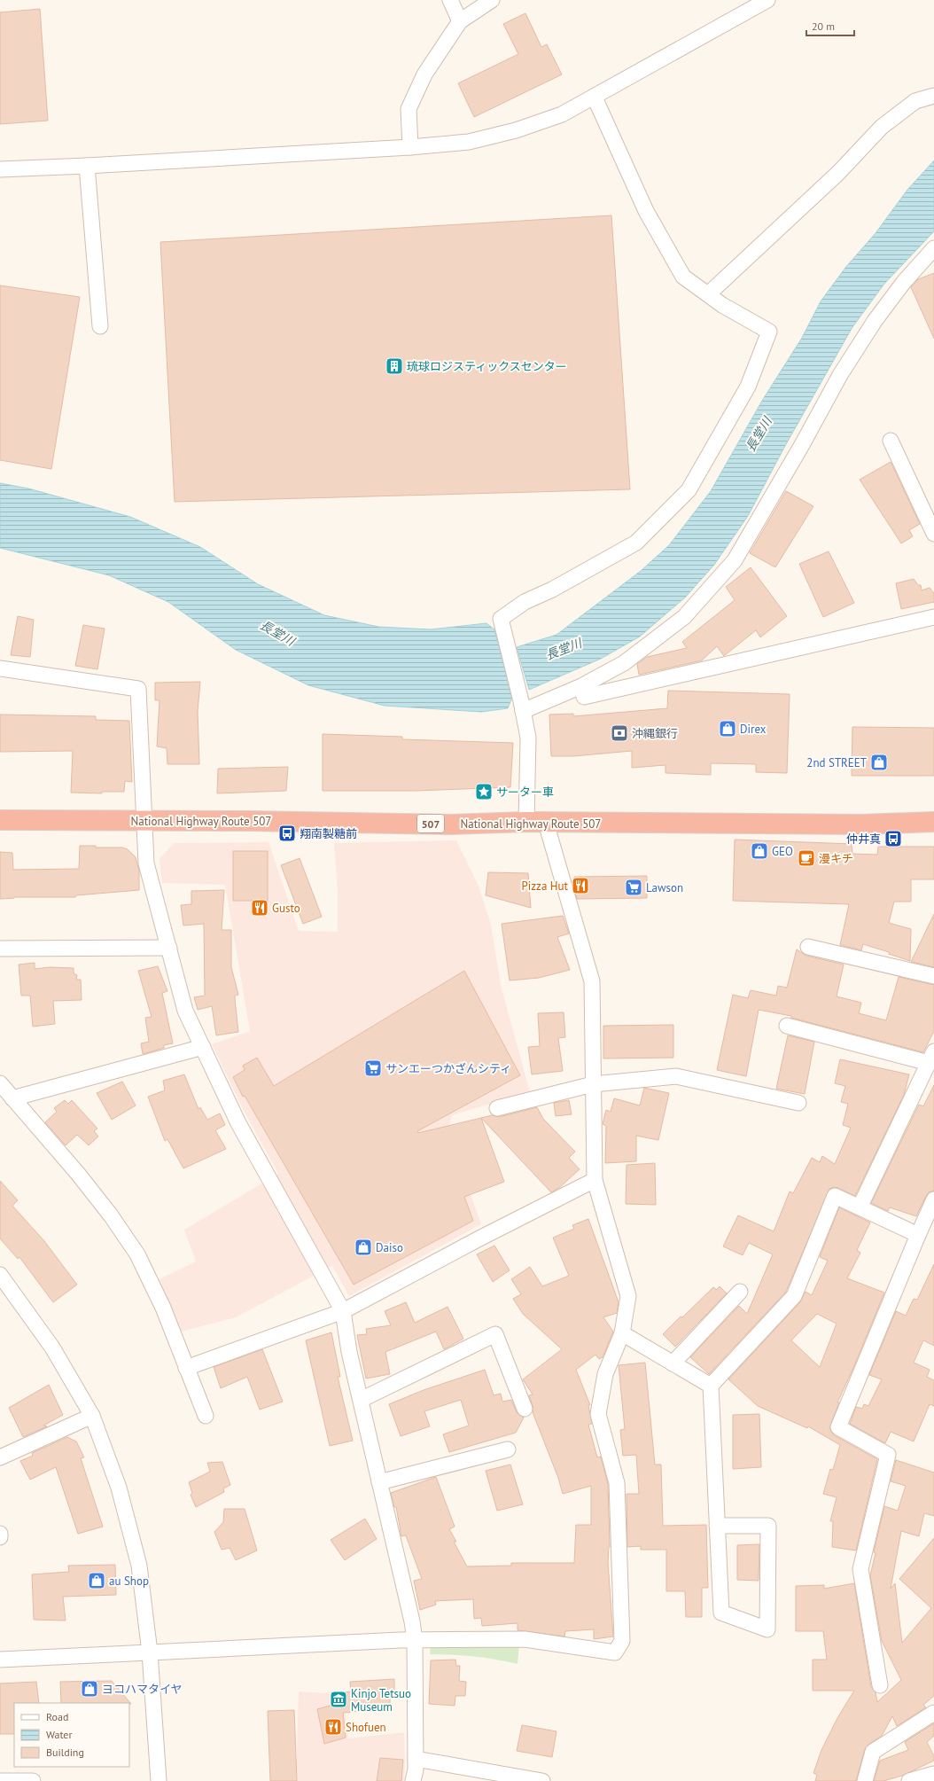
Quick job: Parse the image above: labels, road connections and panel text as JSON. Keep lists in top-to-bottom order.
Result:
{
  "streets": {
    "highway": ["National Highway Route 507", "507"]
  },
  "water": ["長堂川"],
  "places": {
    "building": ["琉球ロジスティックスセンター"],
    "shop": [
      "Direx",
      "2nd STREET",
      "GEO",
      "Daiso",
      "au Shop",
      "ヨコハマタイヤ"
    ],
    "bank": ["沖縄銀行"],
    "place": ["サーター車"],
    "bus stop": ["翔南製糖前", "仲井真"],
    "cafe": ["漫キチ"],
    "restaurant": ["Pizza Hut", "Gusto", "Shofuen"],
    "supermarket": ["Lawson", "サンエーつかざんシティ"],
    "museum": ["Kinjo Tetsuo Museum"]
  },
  "legend": ["Road", "Water", "Building"],
  "scale_bar": "20 m"
}
